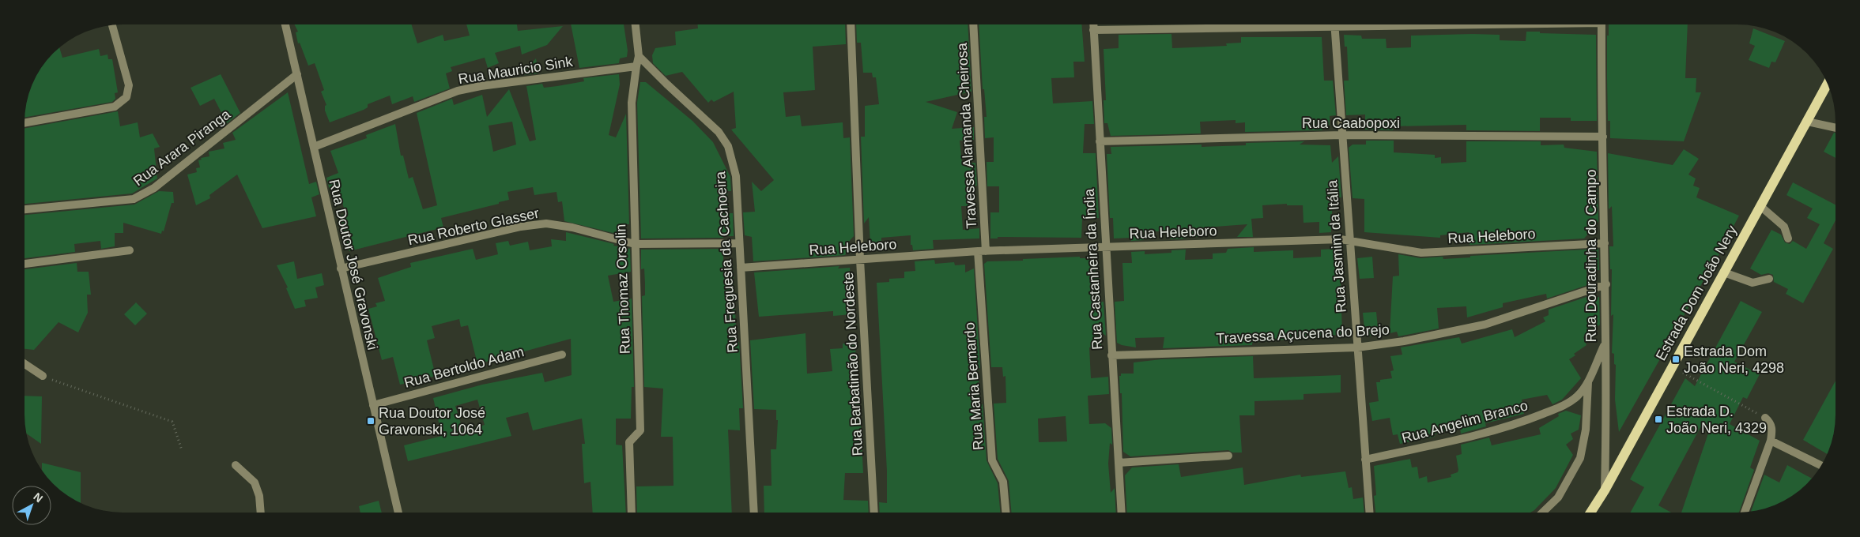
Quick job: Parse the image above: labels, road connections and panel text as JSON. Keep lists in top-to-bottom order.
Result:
{
  "streets": {
    "main road": ["Estrada Dom João Nery"],
    "street": [
      "Rua Mauricio Sink",
      "Rua Caabopoxi",
      "Travessa Alamanda Cheirosa",
      "Rua Arara Piranga",
      "Rua Roberto Glasser",
      "Rua Heleboro",
      "Rua Jasmim da Itália",
      "Rua Douradinha do Campo",
      "Rua Freguesia da Cachoeira",
      "Rua Doutor José Gravonski",
      "Rua Castanheira da Índia",
      "Rua Thomaz Orsolin",
      "Travessa Açucena do Brejo",
      "Rua Barbatimão do Nordeste",
      "Rua Bertoldo Adam",
      "Rua Maria Bernardo",
      "Rua Angelim Branco"
    ]
  },
  "crossings": [
    ["Rua Mauricio Sink", "Rua Doutor José Gravonski"],
    ["Rua Mauricio Sink", "Rua Thomaz Orsolin"],
    ["Rua Caabopoxi", "Rua Jasmim da Itália"],
    ["Rua Caabopoxi", "Rua Douradinha do Campo"],
    ["Rua Caabopoxi", "Rua Castanheira da Índia"],
    ["Travessa Alamanda Cheirosa", "Rua Heleboro"],
    ["Travessa Alamanda Cheirosa", "Rua Maria Bernardo"],
    ["Rua Arara Piranga", "Rua Doutor José Gravonski"],
    ["Rua Roberto Glasser", "Rua Freguesia da Cachoeira"],
    ["Rua Roberto Glasser", "Rua Doutor José Gravonski"],
    ["Rua Roberto Glasser", "Rua Thomaz Orsolin"],
    ["Rua Heleboro", "Rua Jasmim da Itália"],
    ["Rua Heleboro", "Rua Douradinha do Campo"],
    ["Rua Heleboro", "Rua Freguesia da Cachoeira"],
    ["Rua Heleboro", "Rua Castanheira da Índia"],
    ["Rua Heleboro", "Rua Barbatimão do Nordeste"],
    ["Rua Heleboro", "Rua Maria Bernardo"],
    ["Rua Jasmim da Itália", "Travessa Açucena do Brejo"],
    ["Rua Jasmim da Itália", "Rua Angelim Branco"],
    ["Rua Douradinha do Campo", "Estrada Dom João Nery"],
    ["Rua Douradinha do Campo", "Travessa Açucena do Brejo"],
    ["Rua Douradinha do Campo", "Rua Angelim Branco"],
    ["Rua Freguesia da Cachoeira", "Rua Thomaz Orsolin"],
    ["Rua Doutor José Gravonski", "Rua Bertoldo Adam"],
    ["Rua Castanheira da Índia", "Travessa Açucena do Brejo"]
  ],
  "places": {
    "transit": ["Estrada Dom João Neri, 4298", "Estrada D. João Neri, 4329", "Rua Doutor José Gravonski, 1064"]
  },
  "north": "top right"
}
